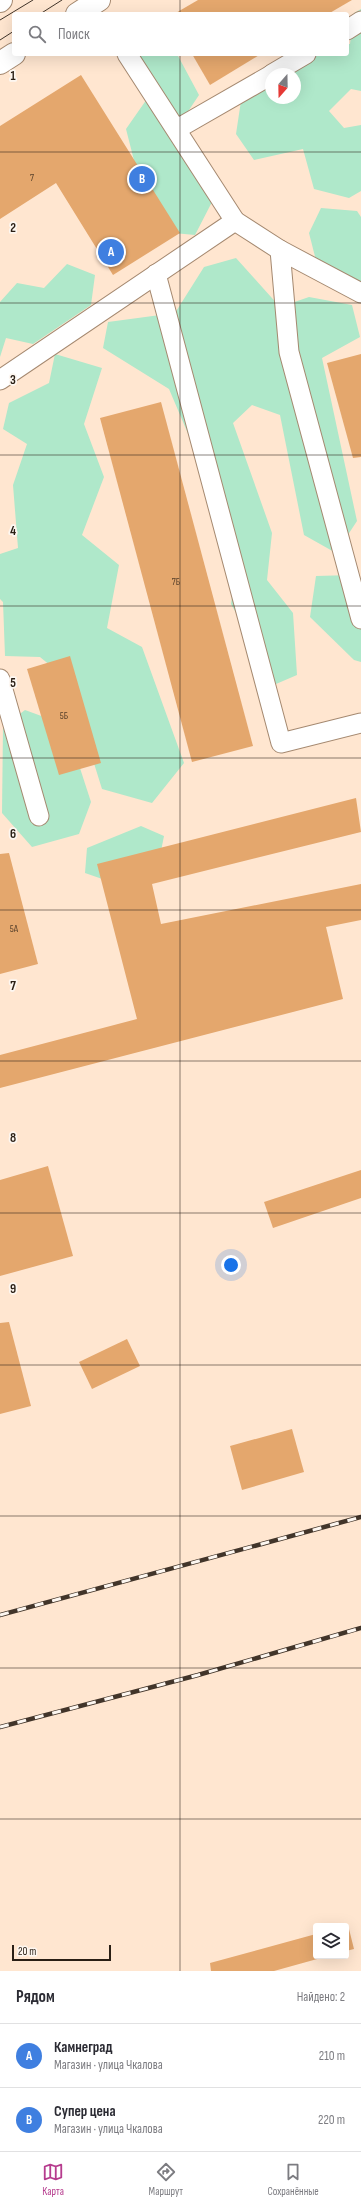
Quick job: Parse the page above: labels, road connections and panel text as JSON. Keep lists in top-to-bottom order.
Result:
{
  "house_numbers": [
    "7",
    "7Б",
    "5Б",
    "5А"
  ],
  "scale_bar": "20 m",
  "north": "bottom",
  "page": {
    "search": "Поиск",
    "pins": ["B", "A"],
    "scale": "20 m",
    "heading": ["Рядом", "Найдено: 2"],
    "list": [
      {
        "mark": "A",
        "name": "Камнеград",
        "note": "Магазин · улица Чкалова",
        "value": "210 m"
      },
      {
        "mark": "B",
        "name": "Супер цена",
        "note": "Магазин · улица Чкалова",
        "value": "220 m"
      }
    ],
    "nav": ["Карта", "Маршрут", "Сохранённые"]
  },
  "grid": {
    "rows": [
      "1",
      "2",
      "3",
      "4",
      "5",
      "6",
      "7",
      "8",
      "9"
    ]
  }
}
